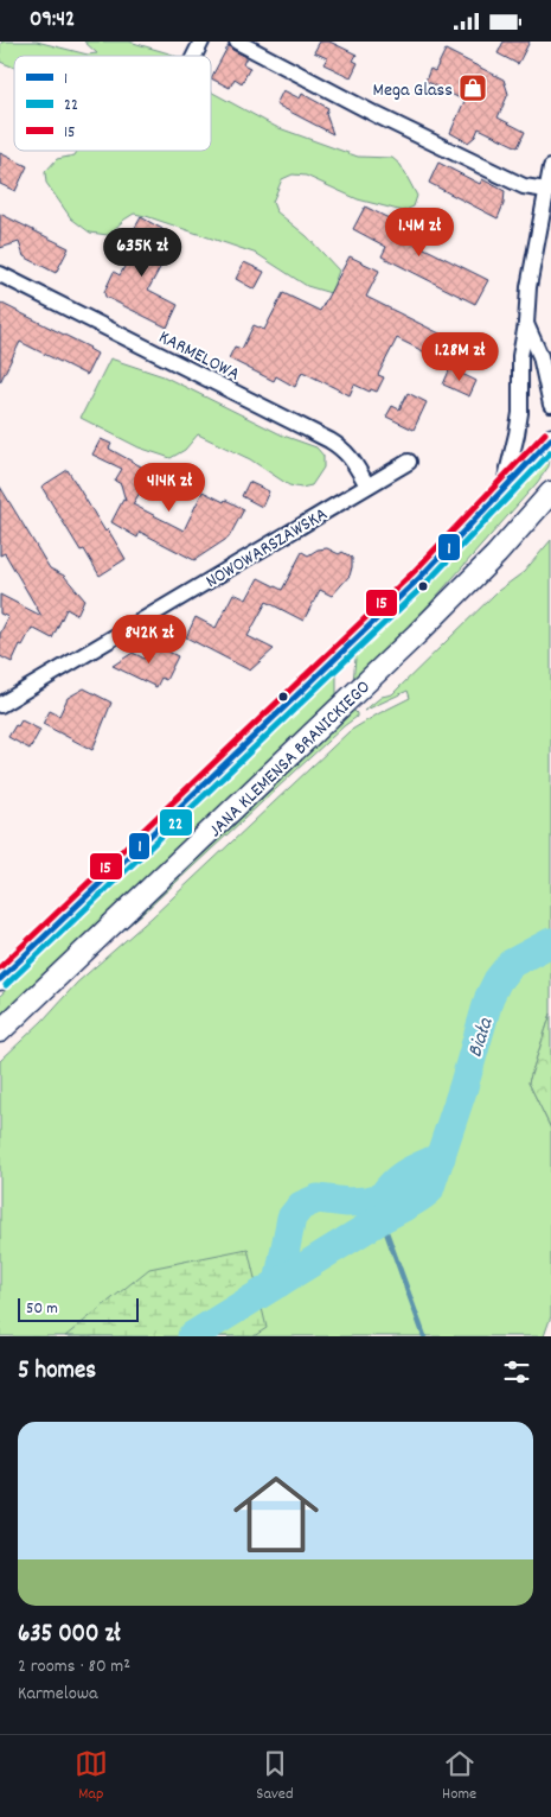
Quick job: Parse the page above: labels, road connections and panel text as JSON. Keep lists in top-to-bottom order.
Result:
{
  "streets": {
    "main road": ["JANA KLEMENSA BRANICKIEGO"],
    "street": ["KARMELOWA", "NOWOWARSZAWSKA"]
  },
  "crossings": [
    ["KARMELOWA", "NOWOWARSZAWSKA"]
  ],
  "water": ["Biała"],
  "places": {
    "shop": ["Mega Glass"]
  },
  "lines": ["transit line 15", "transit line 1", "transit line 22"],
  "legend": ["1", "22", "15"],
  "scale_bar": "50 m",
  "page": {
    "status": "09:42",
    "price": [
      "1.4M zł",
      "635K zł",
      "1.28M zł",
      "414K zł",
      "842K zł"
    ],
    "scale": "50 m",
    "heading": "5 homes",
    "list": [
      {
        "name": "635 000 zł",
        "note": "2 rooms · 80 m² · Karmelowa"
      }
    ],
    "tabs": ["Map", "Saved", "Home"]
  }
}
